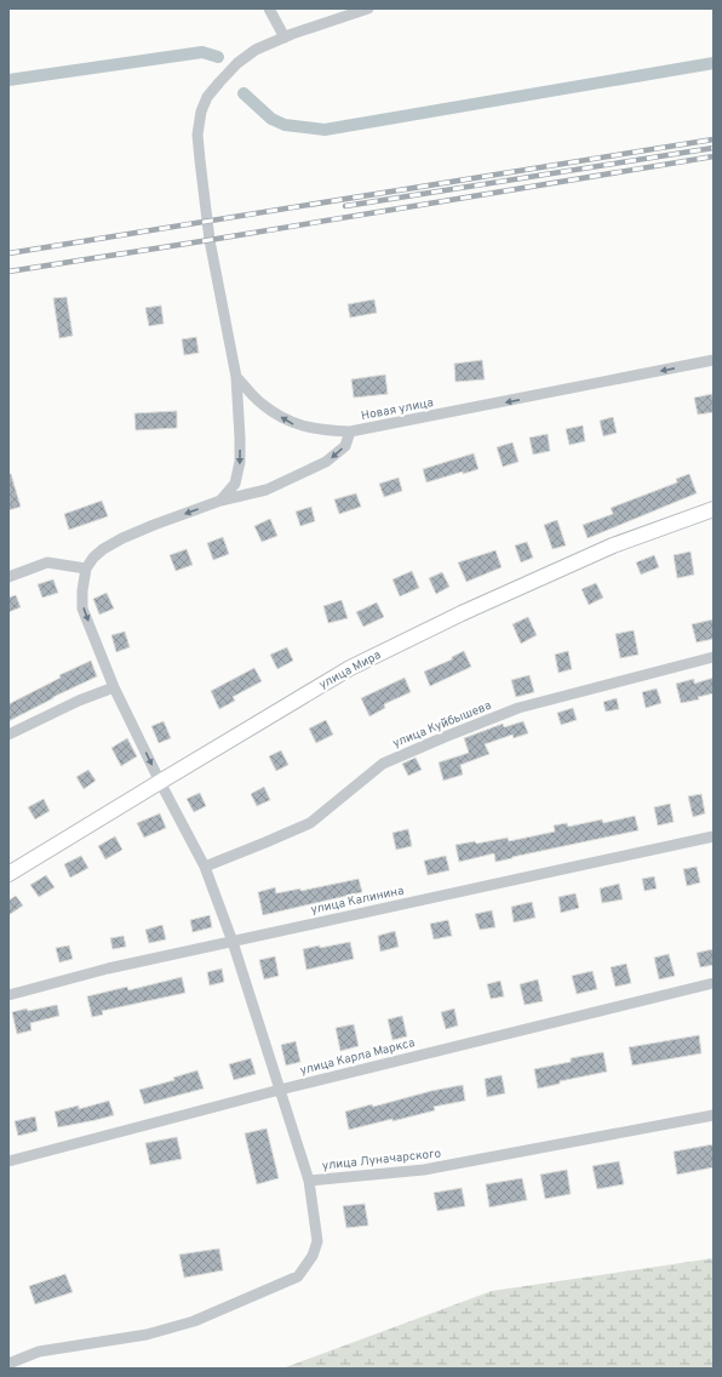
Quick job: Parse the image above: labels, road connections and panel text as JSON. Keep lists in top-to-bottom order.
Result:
{
  "streets": {
    "street": [
      "Новая улица",
      "улица Мира",
      "улица Куйбышева",
      "улица Калинина",
      "улица Карла Маркса",
      "улица Луначарского"
    ]
  },
  "one_way": ["Новая улица"]
}
